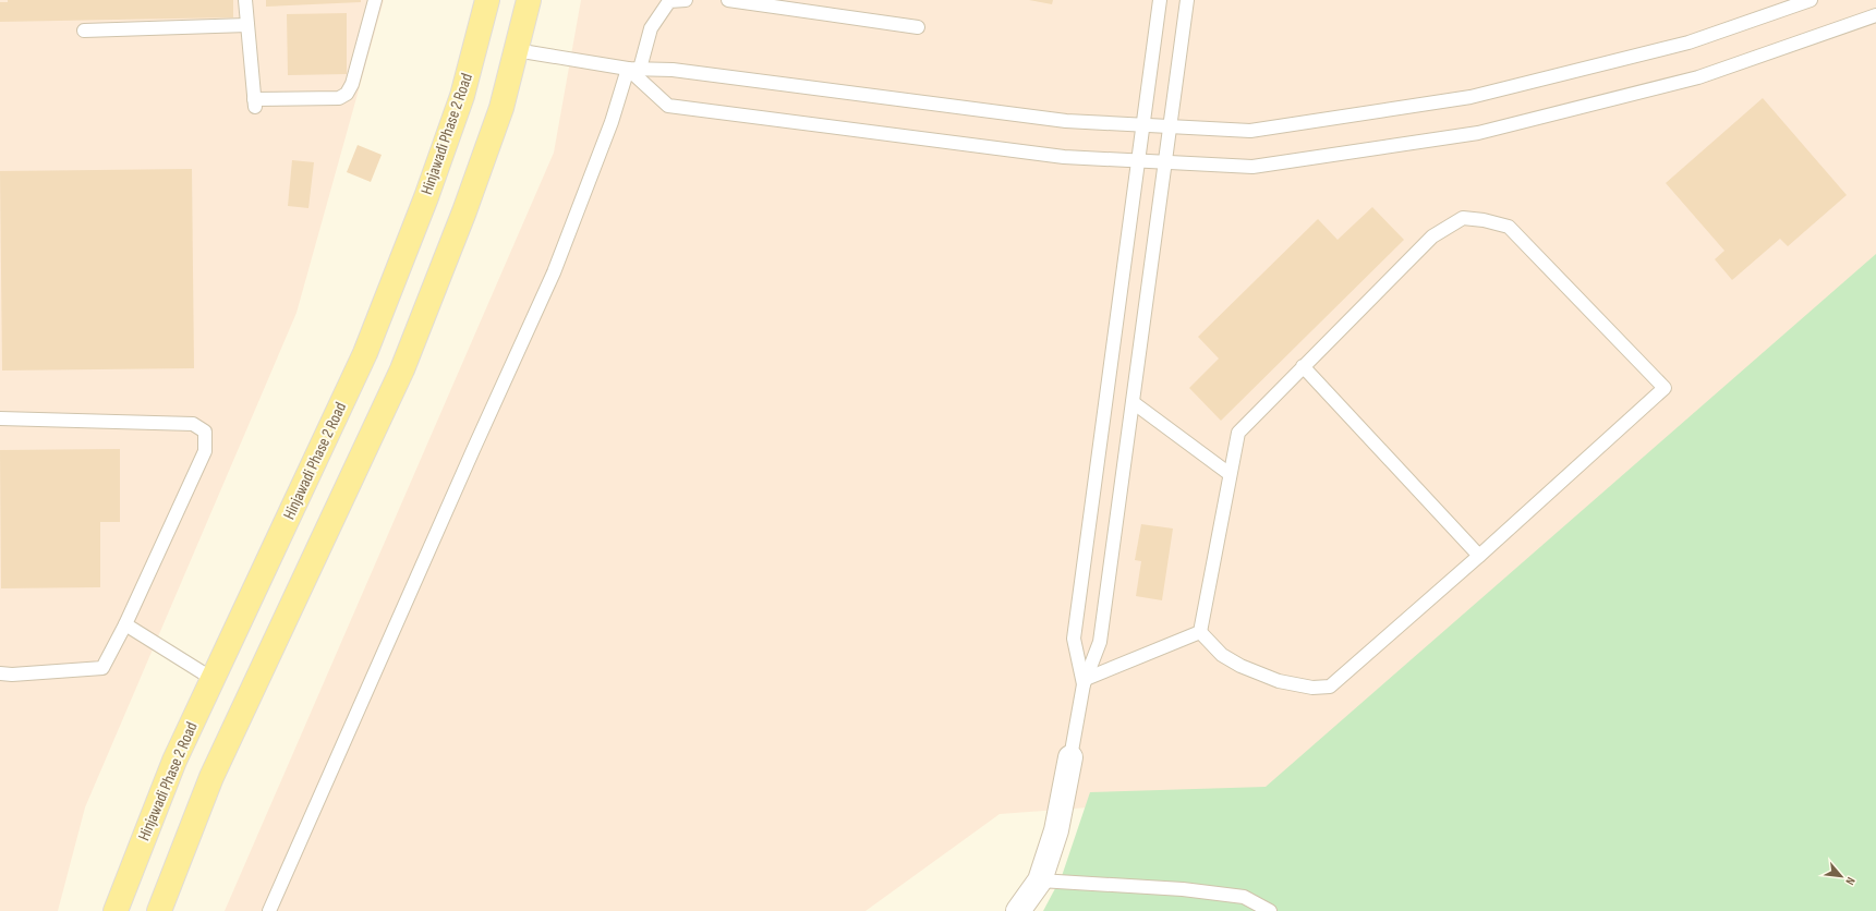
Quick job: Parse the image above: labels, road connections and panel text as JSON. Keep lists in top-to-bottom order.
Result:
{
  "streets": {
    "main road": ["Hinjawadi Phase 2 Road"]
  },
  "north": "bottom right"
}
